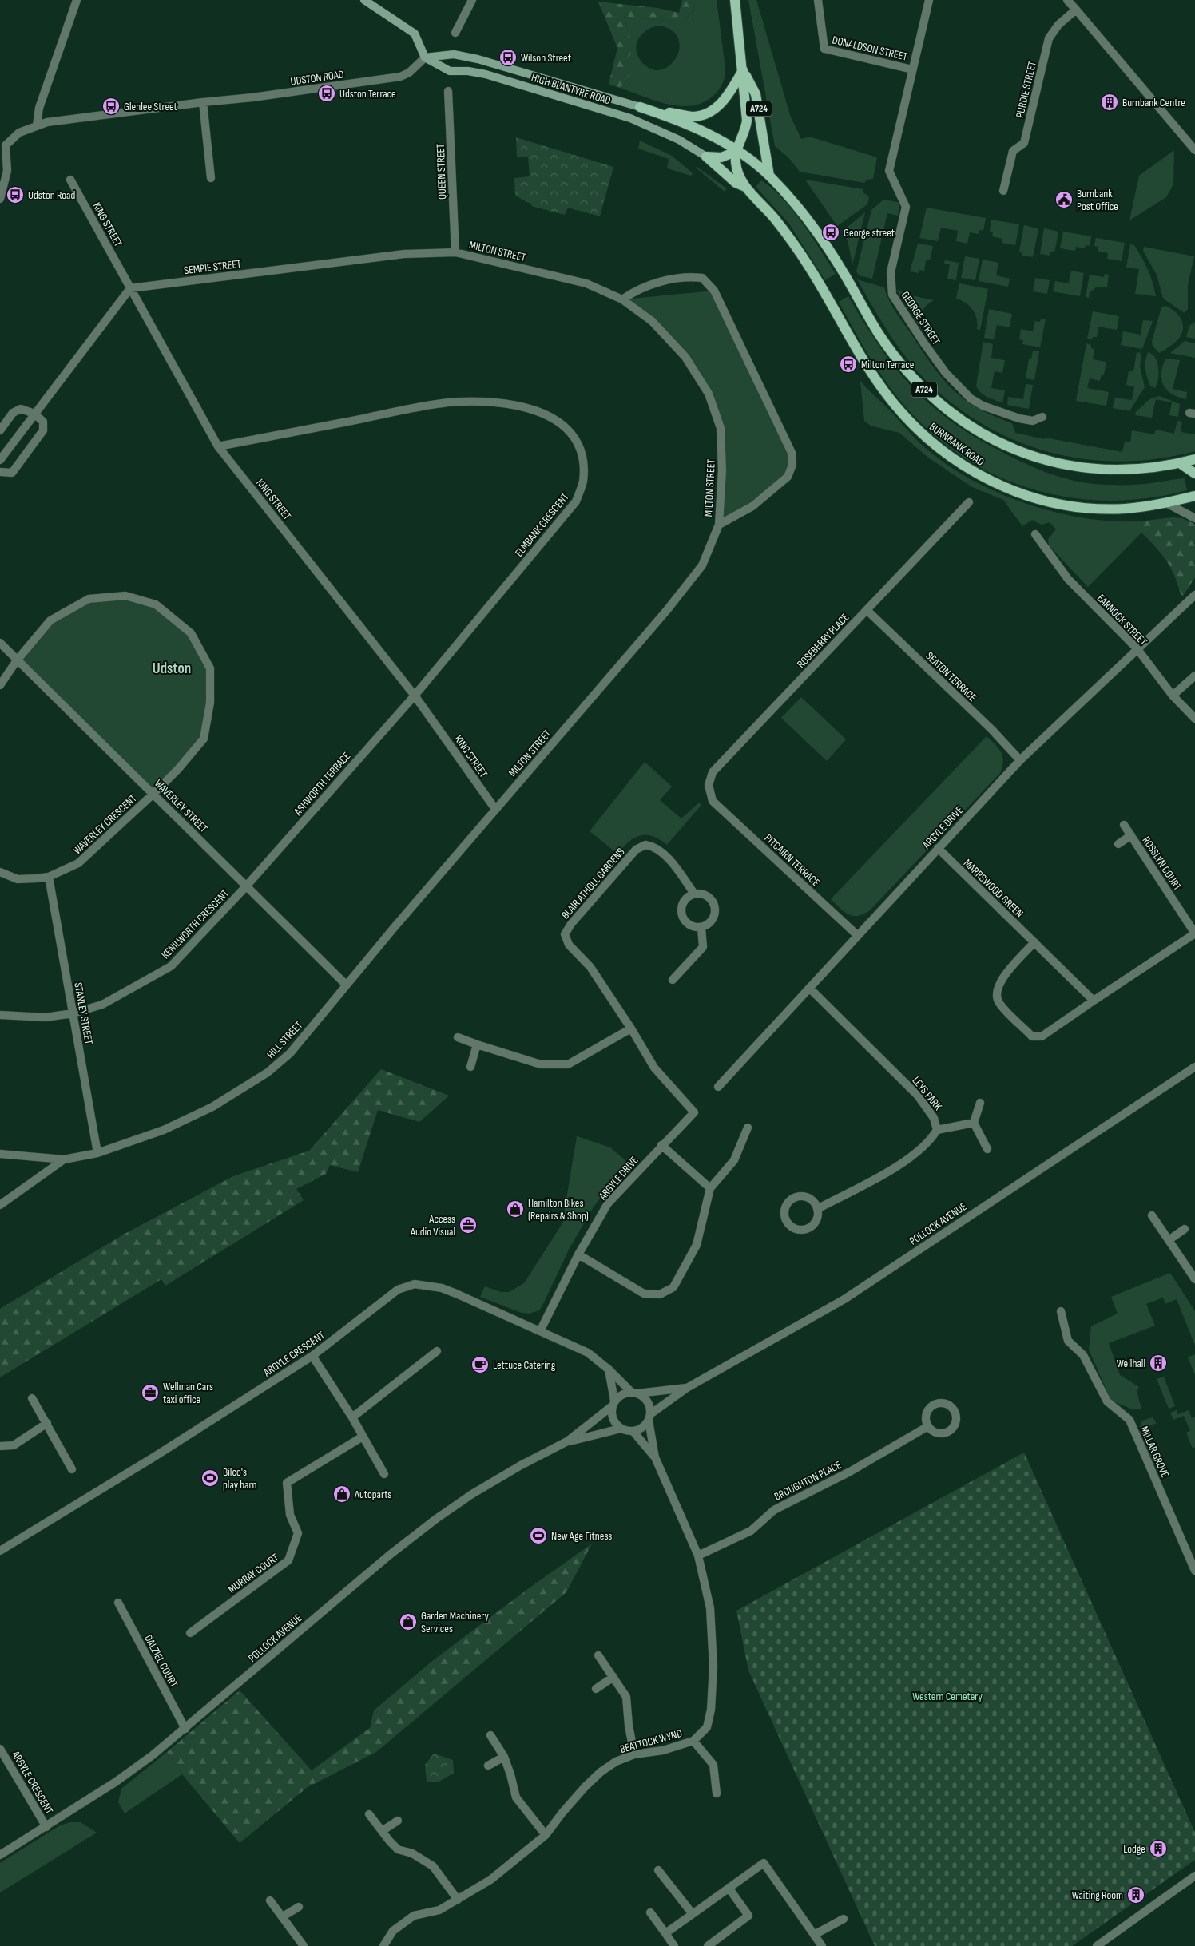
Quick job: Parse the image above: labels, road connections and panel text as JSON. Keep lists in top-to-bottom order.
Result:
{
  "streets": {
    "main road": ["HIGH BLANTYRE ROAD", "A724", "BURNBANK ROAD"],
    "street": [
      "DONALDSON STREET",
      "UDSTON ROAD",
      "PURDIE STREET",
      "QUEEN STREET",
      "KING STREET",
      "MILTON STREET",
      "SEMPIE STREET",
      "GEORGE STREET",
      "ELMBANK CRESCENT",
      "EARNOCK STREET",
      "ROSEBERRY PLACE",
      "SEATON TERRACE",
      "ASHWORTH TERRACE",
      "WAVERLEY STREET",
      "WAVERLEY CRESCENT",
      "ARGYLE DRIVE",
      "PITCAIRN TERRACE",
      "ROSSLYN COURT",
      "BLAIR ATHOLL GARDENS",
      "MARRSWOOD GREEN",
      "KENILWORTH CRESCENT",
      "STANLEY STREET",
      "HILL STREET",
      "LEYS PARK",
      "POLLOCK AVENUE",
      "ARGYLE CRESCENT",
      "MILLAR GROVE",
      "BROUGHTON PLACE",
      "MURRAY COURT",
      "DALZIEL COURT",
      "BEATTOCK WYND"
    ]
  },
  "crossings": [
    ["DONALDSON STREET", "GEORGE STREET"],
    ["UDSTON ROAD", "HIGH BLANTYRE ROAD"],
    ["HIGH BLANTYRE ROAD", "BURNBANK ROAD"],
    ["A724", "BURNBANK ROAD"],
    ["QUEEN STREET", "MILTON STREET"],
    ["QUEEN STREET", "SEMPIE STREET"],
    ["KING STREET", "MILTON STREET"],
    ["KING STREET", "SEMPIE STREET"],
    ["KING STREET", "ELMBANK CRESCENT"],
    ["KING STREET", "ASHWORTH TERRACE"],
    ["KING STREET", "HILL STREET"],
    ["MILTON STREET", "SEMPIE STREET"],
    ["MILTON STREET", "HILL STREET"],
    ["ELMBANK CRESCENT", "ASHWORTH TERRACE"],
    ["EARNOCK STREET", "ARGYLE DRIVE"],
    ["ROSEBERRY PLACE", "SEATON TERRACE"],
    ["ROSEBERRY PLACE", "PITCAIRN TERRACE"],
    ["SEATON TERRACE", "ARGYLE DRIVE"],
    ["ASHWORTH TERRACE", "WAVERLEY STREET"],
    ["ASHWORTH TERRACE", "KENILWORTH CRESCENT"],
    ["WAVERLEY STREET", "WAVERLEY CRESCENT"],
    ["WAVERLEY STREET", "KENILWORTH CRESCENT"],
    ["WAVERLEY STREET", "HILL STREET"],
    ["WAVERLEY CRESCENT", "STANLEY STREET"],
    ["ARGYLE DRIVE", "PITCAIRN TERRACE"],
    ["ARGYLE DRIVE", "BLAIR ATHOLL GARDENS"],
    ["ARGYLE DRIVE", "MARRSWOOD GREEN"],
    ["ARGYLE DRIVE", "LEYS PARK"],
    ["ARGYLE DRIVE", "ARGYLE CRESCENT"],
    ["KENILWORTH CRESCENT", "STANLEY STREET"],
    ["STANLEY STREET", "HILL STREET"],
    ["POLLOCK AVENUE", "ARGYLE CRESCENT"],
    ["POLLOCK AVENUE", "DALZIEL COURT"],
    ["POLLOCK AVENUE", "BEATTOCK WYND"],
    ["ARGYLE CRESCENT", "BEATTOCK WYND"],
    ["BROUGHTON PLACE", "BEATTOCK WYND"]
  ],
  "districts": ["Udston"],
  "parks": ["Western Cemetery"],
  "places": {
    "bus stop": [
      "Wilson Street",
      "Udston Terrace",
      "Glenlee Street",
      "Udston Road",
      "George street",
      "Milton Terrace"
    ],
    "building": [
      "Burnbank Centre",
      "Wellhall",
      "Lodge",
      "Waiting Room"
    ],
    "public building": ["Burnbank Post Office"],
    "shop": ["Hamilton Bikes (Repairs & Shop)", "Autoparts", "Garden Machinery Services"],
    "office": ["Access Audio Visual", "Wellman Cars taxi office"],
    "cafe": ["Lettuce Catering"],
    "sports": ["Bilco's play barn", "New Age Fitness"]
  }
}
